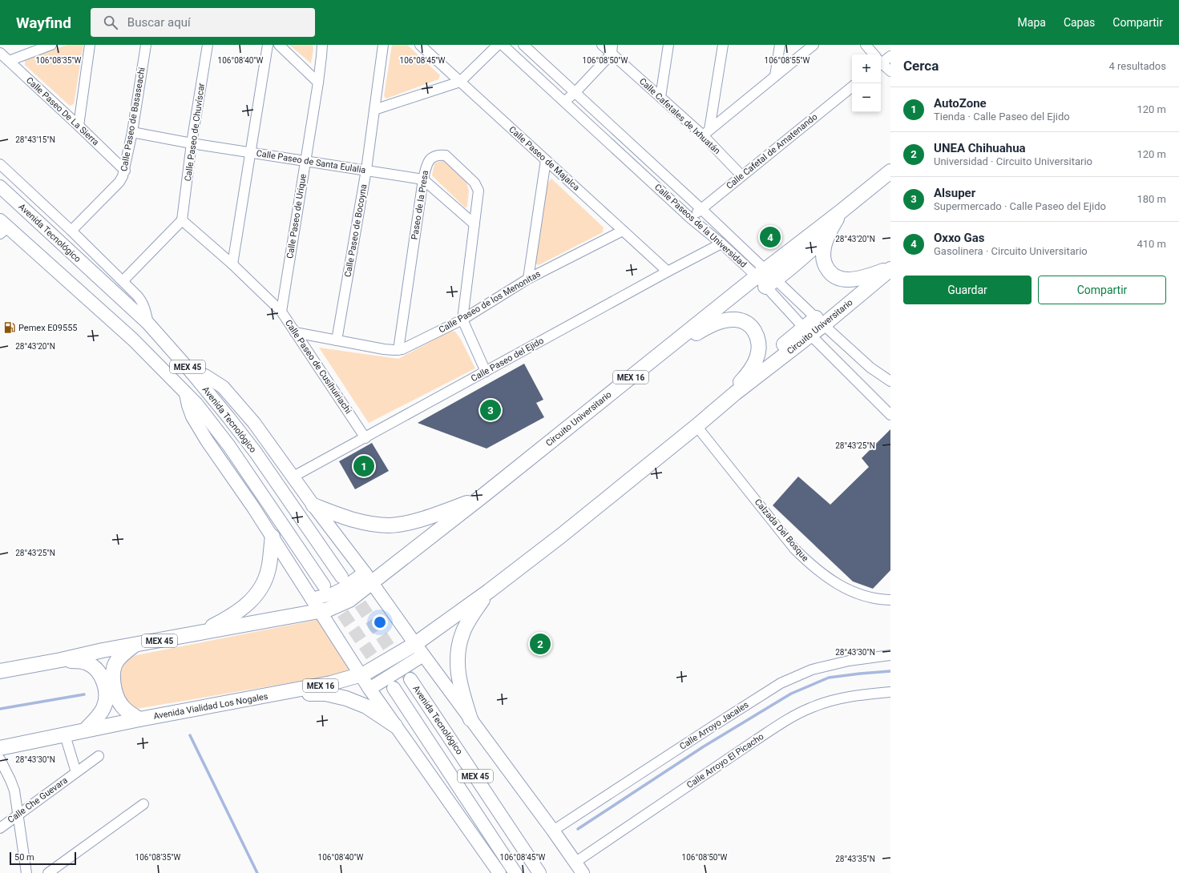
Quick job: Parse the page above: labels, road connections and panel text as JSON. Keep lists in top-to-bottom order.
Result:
{
  "streets": {
    "highway": [
      "Circuito Universitario",
      "MEX 45",
      "MEX 16",
      "Avenida Vialidad Los Nogales"
    ],
    "main road": ["Avenida Tecnológico"],
    "street": [
      "Calle Paseo De La Sierra",
      "Calle Cafetales de Ixhuatán",
      "Calle Paseo de Basaseachi",
      "Calle Paseo de Chuvíscar",
      "Calle Cafetal de Amatenando",
      "Calle Paseo de Majalca",
      "Calle Paseo de Santa Eulalia",
      "Paseo de la Presa",
      "Calle Paseo de Urique",
      "Calle Paseos de la Universidad",
      "Calle Paseo de Bocoyna",
      "Calle Paseo de los Menonitas",
      "Calle Paseo del Ejido",
      "Calle Paseo de Cusihuiriachi",
      "Calzada Del Bosque",
      "Calle Arroyo Jacales",
      "Calle Arroyo El Picacho",
      "Calle Che Guevara"
    ]
  },
  "crossings": [
    ["Calle Paseo De La Sierra", "Calle Paseo de Basaseachi"],
    ["Calle Cafetales de Ixhuatán", "Calle Cafetal de Amatenando"],
    ["Calle Paseo de Basaseachi", "Calle Paseo de Santa Eulalia"],
    ["Calle Paseo de Chuvíscar", "Calle Paseo de Santa Eulalia"],
    ["Calle Paseo de Chuvíscar", "Calle Paseo de Cusihuiriachi"],
    ["Calle Cafetal de Amatenando", "Calle Paseos de la Universidad"],
    ["Calle Paseo de Majalca", "Calle Paseo de los Menonitas"],
    ["Calle Paseo de Majalca", "Calle Paseo del Ejido"],
    ["Calle Paseo de Santa Eulalia", "Paseo de la Presa"],
    ["Calle Paseo de Santa Eulalia", "Calle Paseo de Urique"],
    ["Calle Paseo de Santa Eulalia", "Calle Paseo de Bocoyna"],
    ["Paseo de la Presa", "Calle Paseo de los Menonitas"],
    ["Calle Paseo de Urique", "Calle Paseo de Cusihuiriachi"],
    ["Calle Paseos de la Universidad", "Circuito Universitario"],
    ["Calle Paseos de la Universidad", "Calle Paseo del Ejido"],
    ["Calle Paseo de Bocoyna", "Calle Paseo de los Menonitas"],
    ["Calle Paseo de los Menonitas", "Calle Paseo de Cusihuiriachi"],
    ["Circuito Universitario", "MEX 45"],
    ["Circuito Universitario", "Calzada Del Bosque"],
    ["Circuito Universitario", "Avenida Vialidad Los Nogales"],
    ["Calle Paseo del Ejido", "Calle Paseo de Cusihuiriachi"],
    ["MEX 45", "Avenida Vialidad Los Nogales"],
    ["MEX 45", "Calle Arroyo Jacales"],
    ["MEX 45", "Calle Arroyo El Picacho"],
    ["Avenida Vialidad Los Nogales", "Calle Che Guevara"]
  ],
  "places": {
    "fuel station": ["Pemex E09555"]
  },
  "scale_bar": "50 m",
  "page": {
    "header": "Wayfind",
    "search": "Buscar aquí",
    "nav": ["Mapa", "Capas", "Compartir"],
    "heading": ["Cerca", "4 resultados"],
    "map_buttons": ["+", "−"],
    "list": [
      {
        "mark": "1",
        "name": "AutoZone",
        "note": "Tienda · Calle Paseo del Ejido",
        "value": "120 m"
      },
      {
        "mark": "2",
        "name": "UNEA Chihuahua",
        "note": "Universidad · Circuito Universitario",
        "value": "120 m"
      },
      {
        "mark": "3",
        "name": "Alsuper",
        "note": "Supermercado · Calle Paseo del Ejido",
        "value": "180 m"
      },
      {
        "mark": "4",
        "name": "Oxxo Gas",
        "note": "Gasolinera · Circuito Universitario",
        "value": "410 m"
      }
    ],
    "pins": [
      "4",
      "3",
      "1",
      "2"
    ],
    "buttons": ["Guardar", "Compartir"],
    "scale": "50 m"
  },
  "coordinates": [
    "106°08'35\"W",
    "106°08'40\"W",
    "106°08'45\"W",
    "106°08'50\"W",
    "106°08'55\"W",
    "28°43'15\"N",
    "28°43'20\"N",
    "28°43'25\"N",
    "28°43'30\"N",
    "28°43'35\"N"
  ]
}
